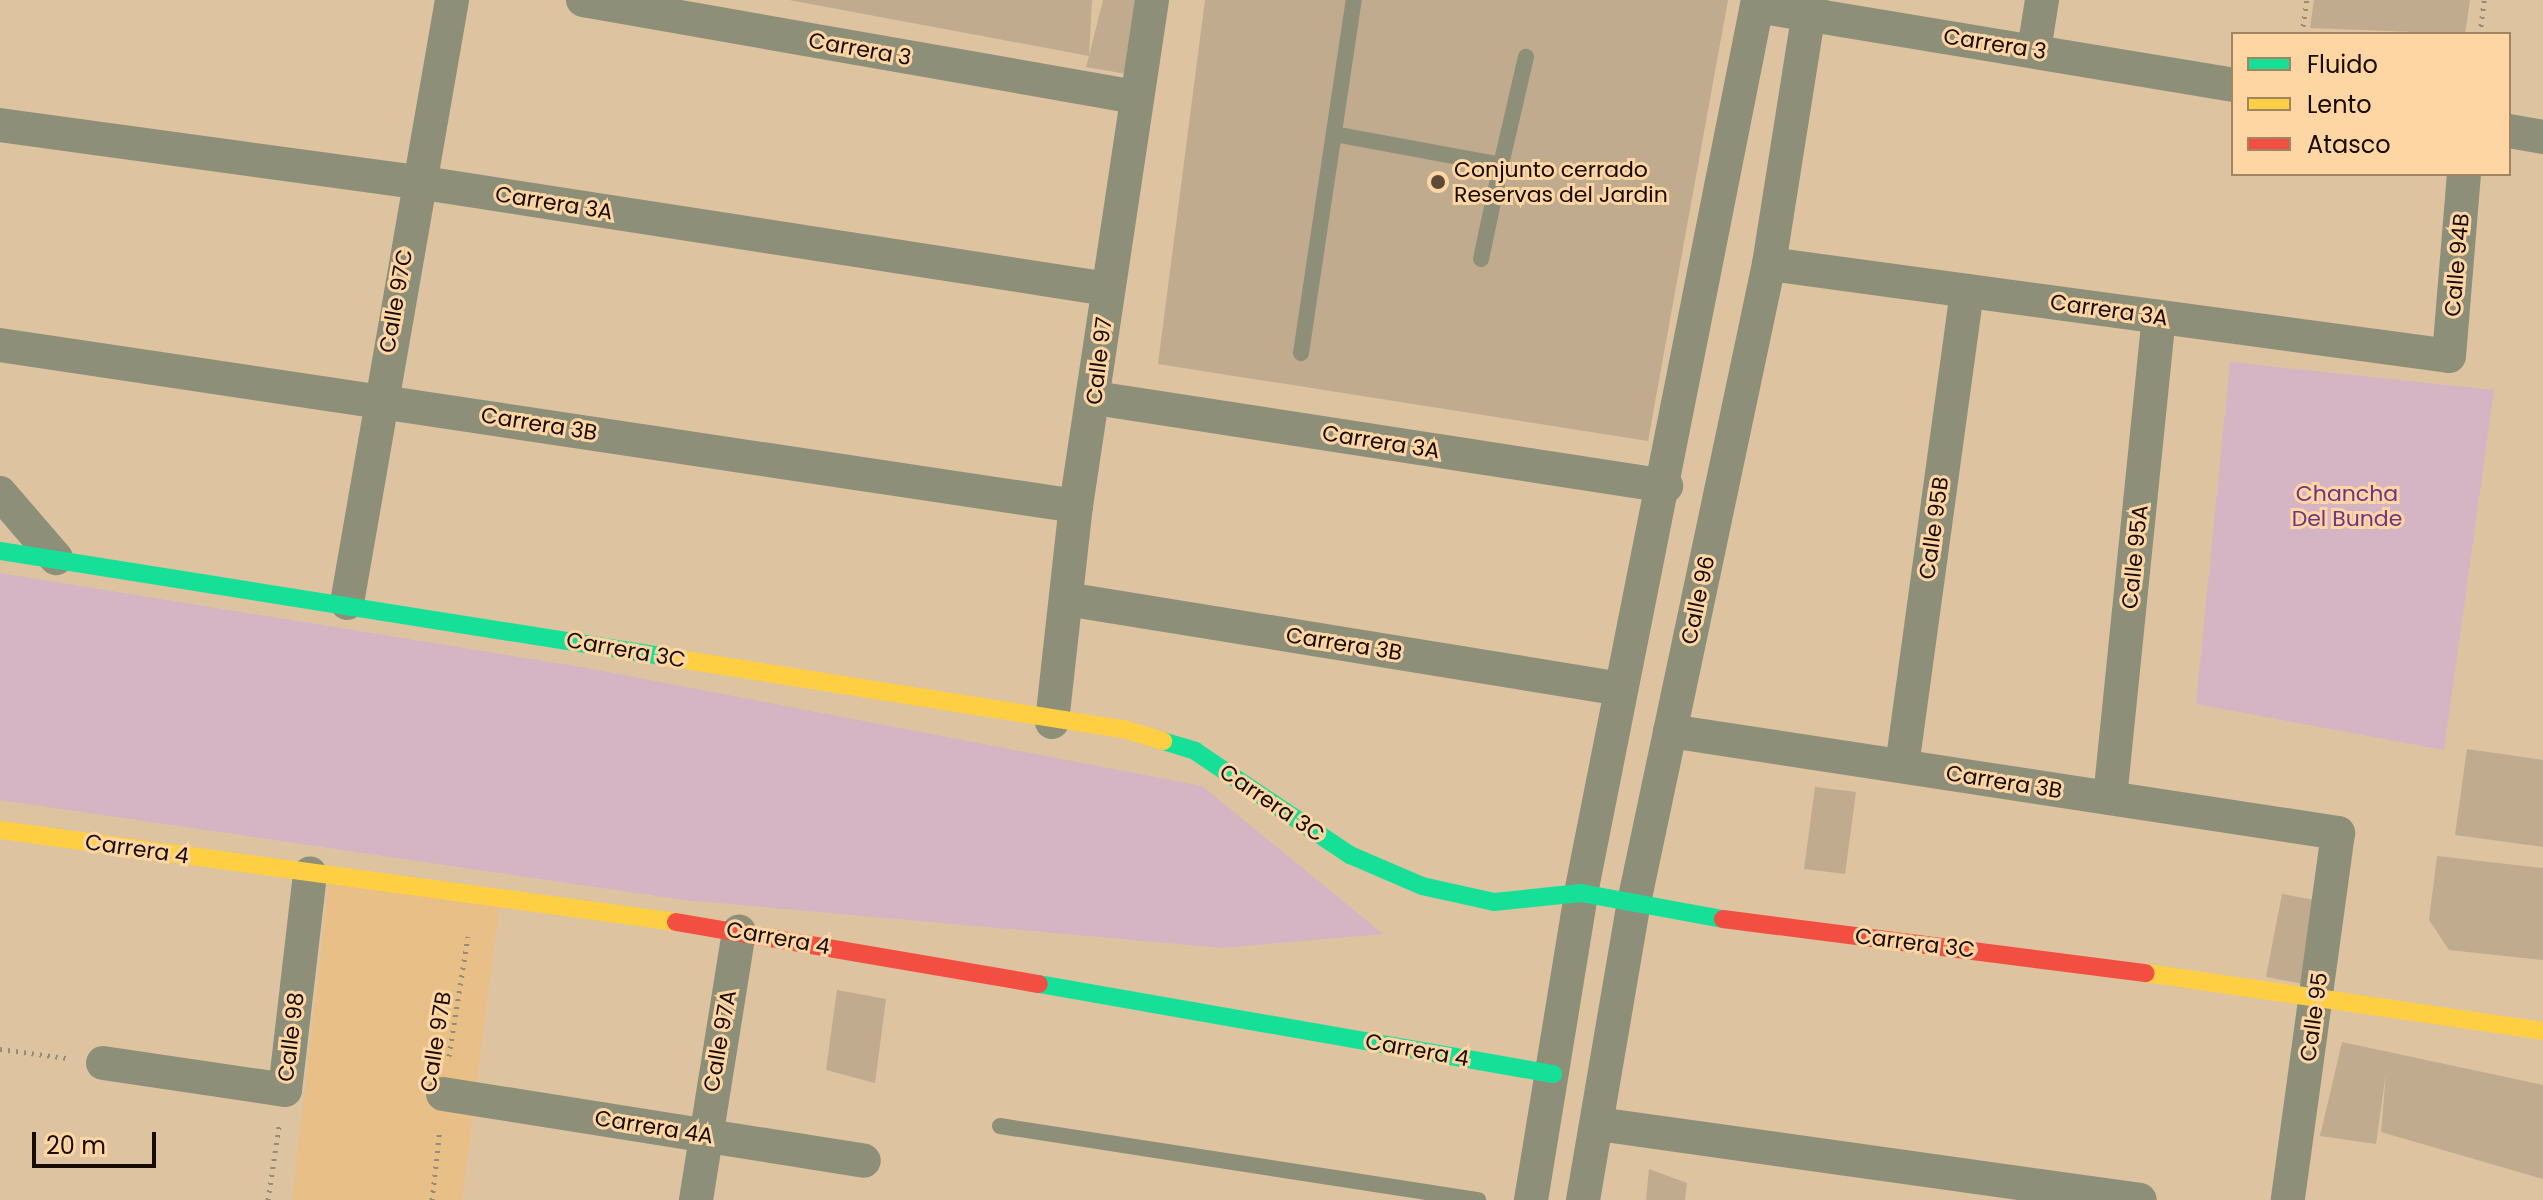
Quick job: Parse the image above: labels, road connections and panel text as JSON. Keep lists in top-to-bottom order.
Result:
{
  "streets": {
    "street": [
      "Carrera 3",
      "Carrera 3A",
      "Calle 94B",
      "Calle 97C",
      "Calle 97",
      "Carrera 3B",
      "Calle 95B",
      "Calle 95A",
      "Calle 96",
      "Carrera 3C",
      "Carrera 4",
      "Calle 95",
      "Calle 98",
      "Calle 97A",
      "Carrera 4A"
    ],
    "path": ["Calle 97B"]
  },
  "crossings": [
    ["Carrera 3", "Calle 97"],
    ["Carrera 3", "Calle 96"],
    ["Carrera 3A", "Calle 94B"],
    ["Carrera 3A", "Calle 97C"],
    ["Carrera 3A", "Calle 97"],
    ["Carrera 3A", "Calle 95B"],
    ["Carrera 3A", "Calle 95A"],
    ["Carrera 3A", "Calle 96"],
    ["Calle 97C", "Carrera 3B"],
    ["Calle 97C", "Carrera 3C"],
    ["Calle 97", "Carrera 3B"],
    ["Calle 97", "Carrera 3C"],
    ["Carrera 3B", "Calle 95B"],
    ["Carrera 3B", "Calle 95A"],
    ["Carrera 3B", "Calle 96"],
    ["Carrera 3B", "Calle 95"],
    ["Calle 96", "Carrera 3C"],
    ["Carrera 3C", "Calle 95"],
    ["Carrera 4", "Calle 98"],
    ["Carrera 4", "Calle 97A"],
    ["Carrera 4", "Calle 97B"],
    ["Calle 97A", "Carrera 4A"],
    ["Calle 97B", "Carrera 4A"]
  ],
  "parks": ["Chancha Del Bunde"],
  "places": ["Conjunto cerrado Reservas del Jardin"],
  "legend": ["Fluido", "Lento", "Atasco"],
  "scale_bar": "20 m"
}
